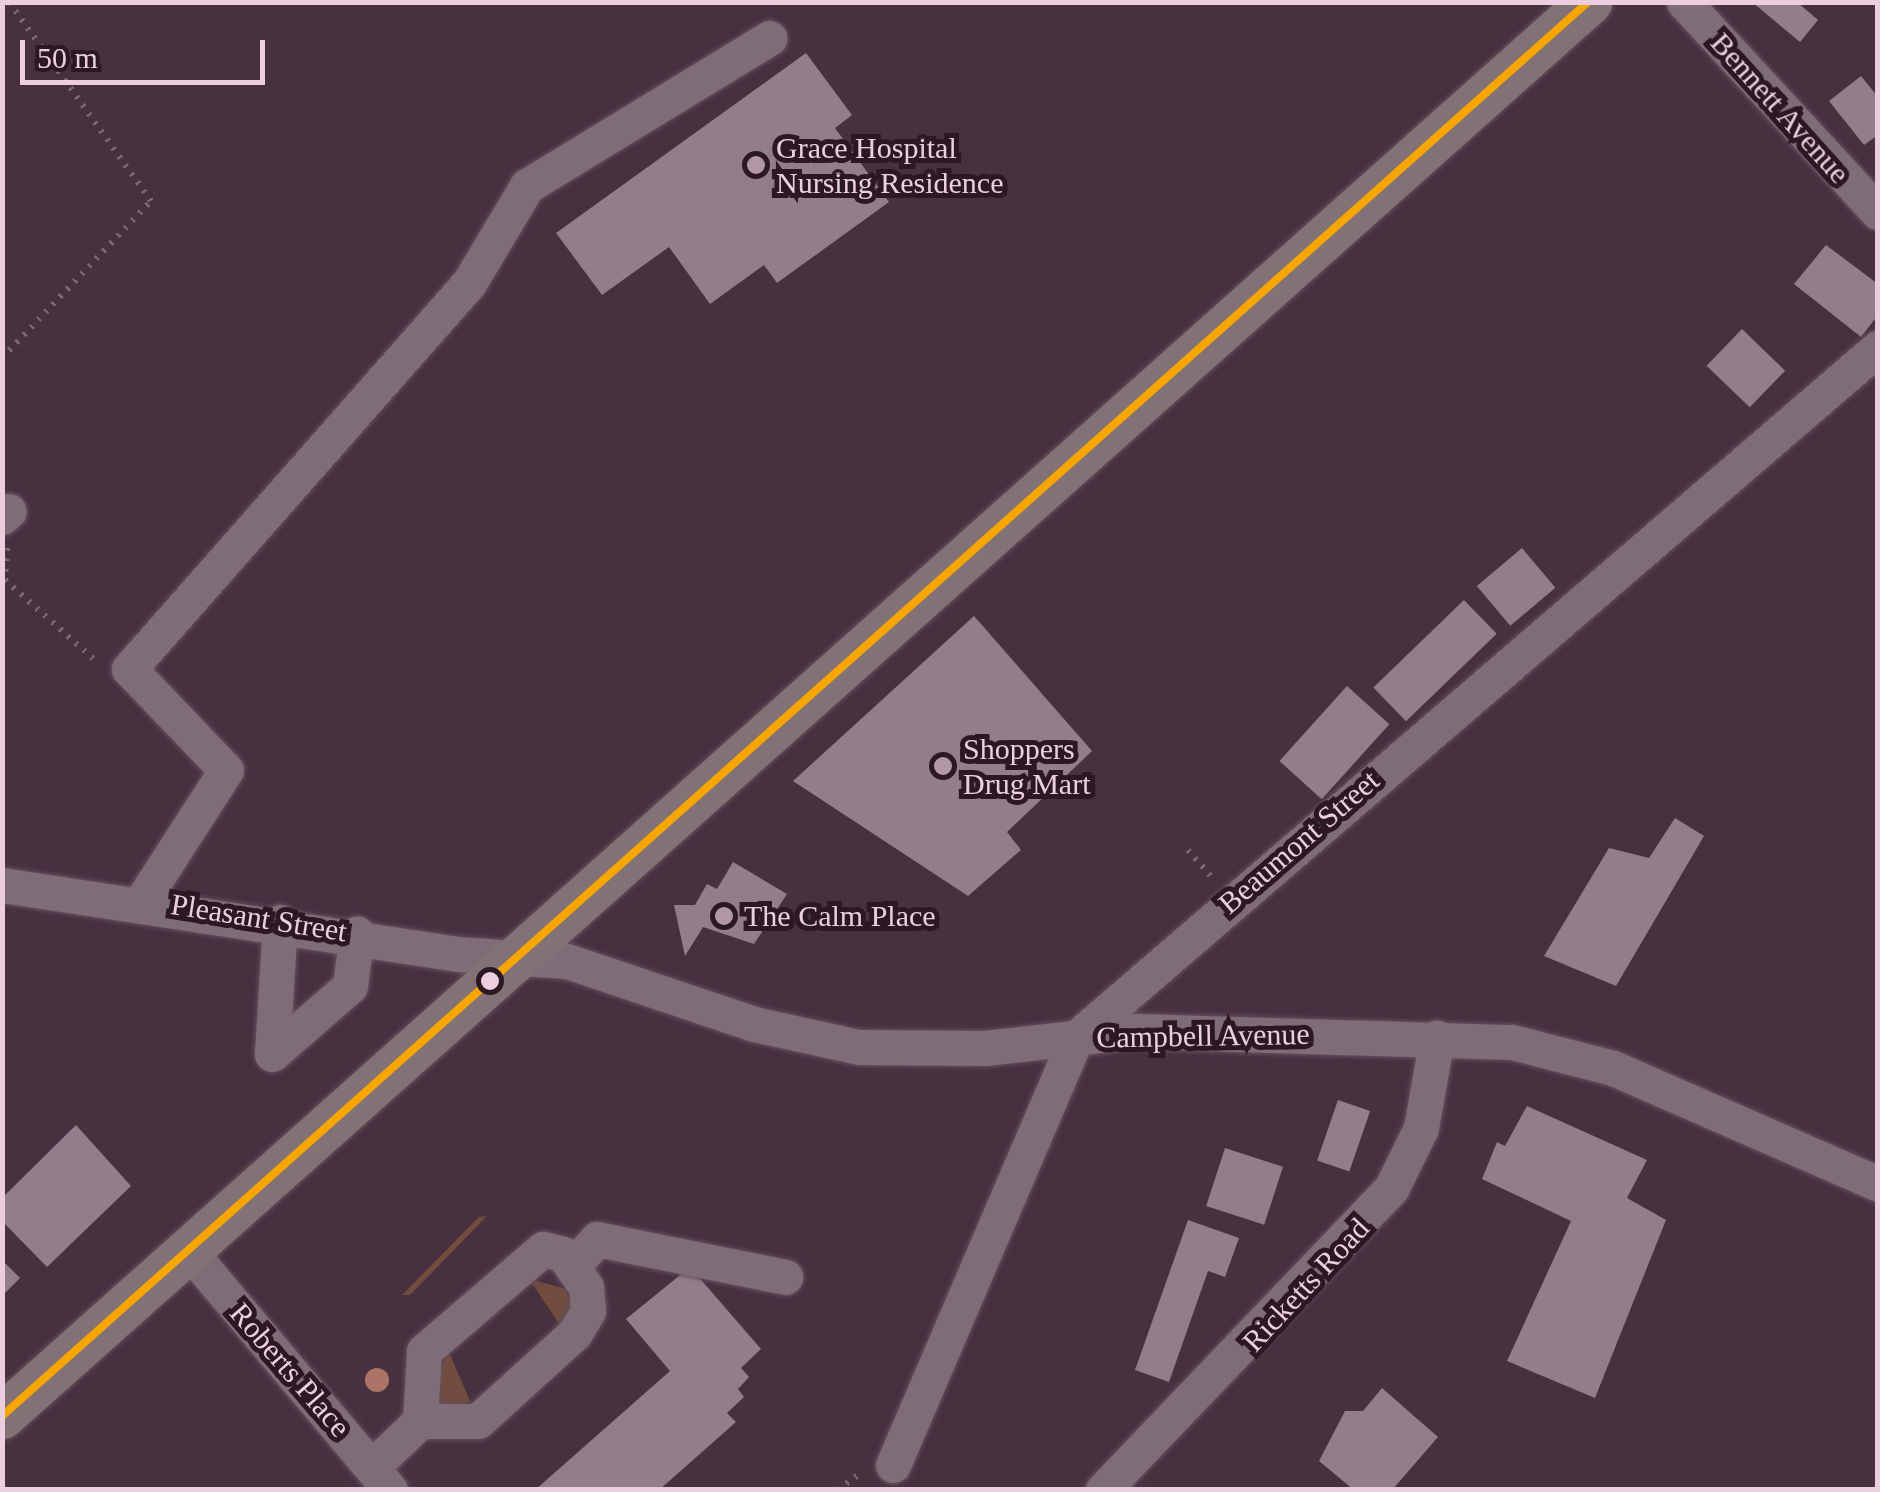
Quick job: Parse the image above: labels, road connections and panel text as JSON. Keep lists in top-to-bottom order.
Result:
{
  "streets": {
    "street": [
      "Bennett Avenue",
      "Beaumont Street",
      "Pleasant Street",
      "Campbell Avenue",
      "Ricketts Road",
      "Roberts Place"
    ]
  },
  "crossings": [
    ["Beaumont Street", "Campbell Avenue"],
    ["Pleasant Street", "Campbell Avenue"],
    ["Campbell Avenue", "Ricketts Road"]
  ],
  "places": ["Grace Hospital Nursing Residence", "Shoppers Drug Mart", "The Calm Place"],
  "scale_bar": "50 m"
}
